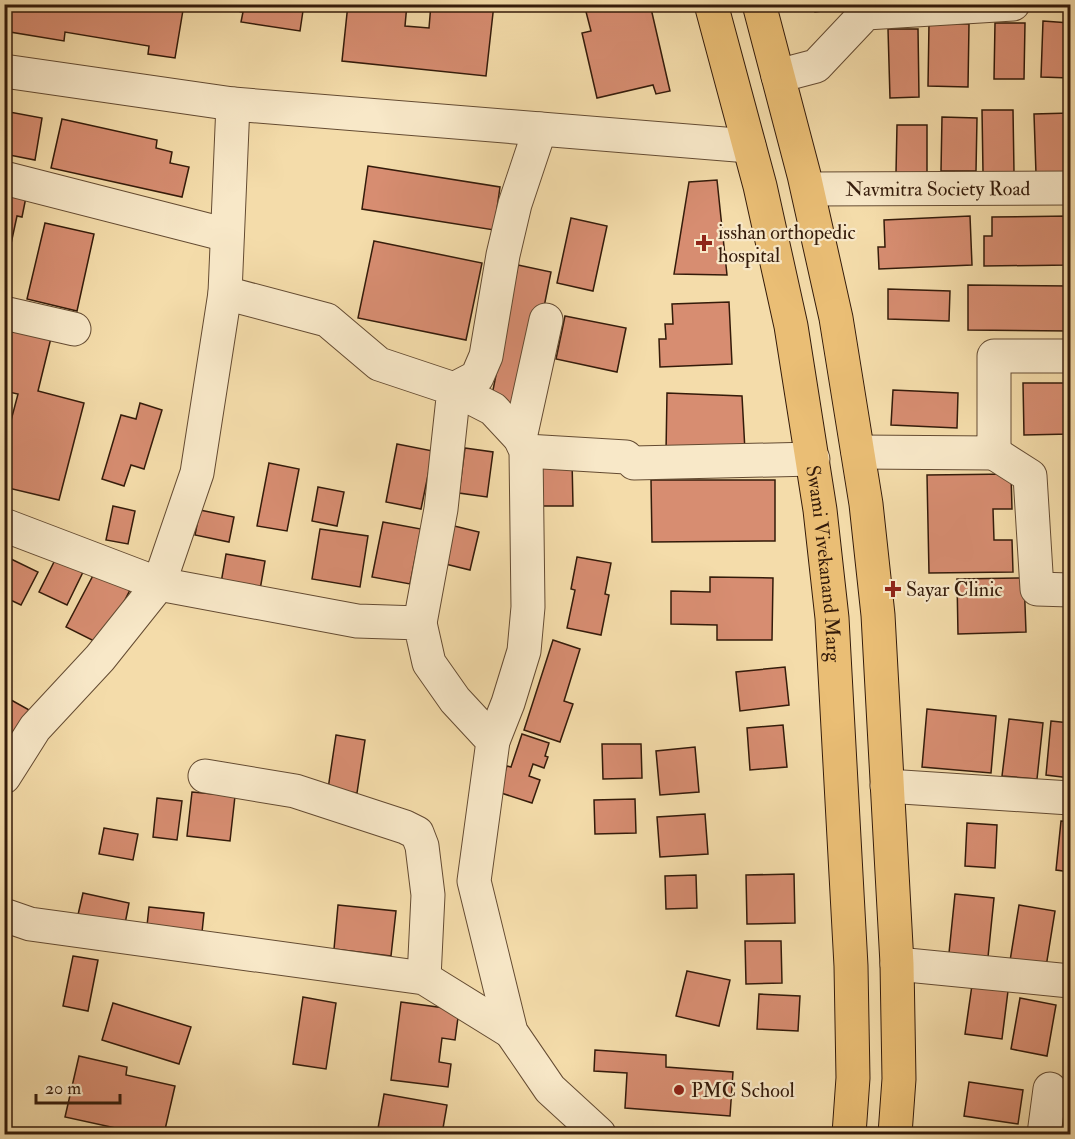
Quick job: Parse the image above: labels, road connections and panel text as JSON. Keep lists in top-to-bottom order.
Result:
{
  "streets": {
    "main road": ["Swami Vivekanand Marg"],
    "street": ["Navmitra Society Road"]
  },
  "places": {
    "health": ["isshan orthopedic hospital", "Sayar Clinic"],
    "other": ["PMC School"]
  },
  "scale_bar": "20 m"
}
